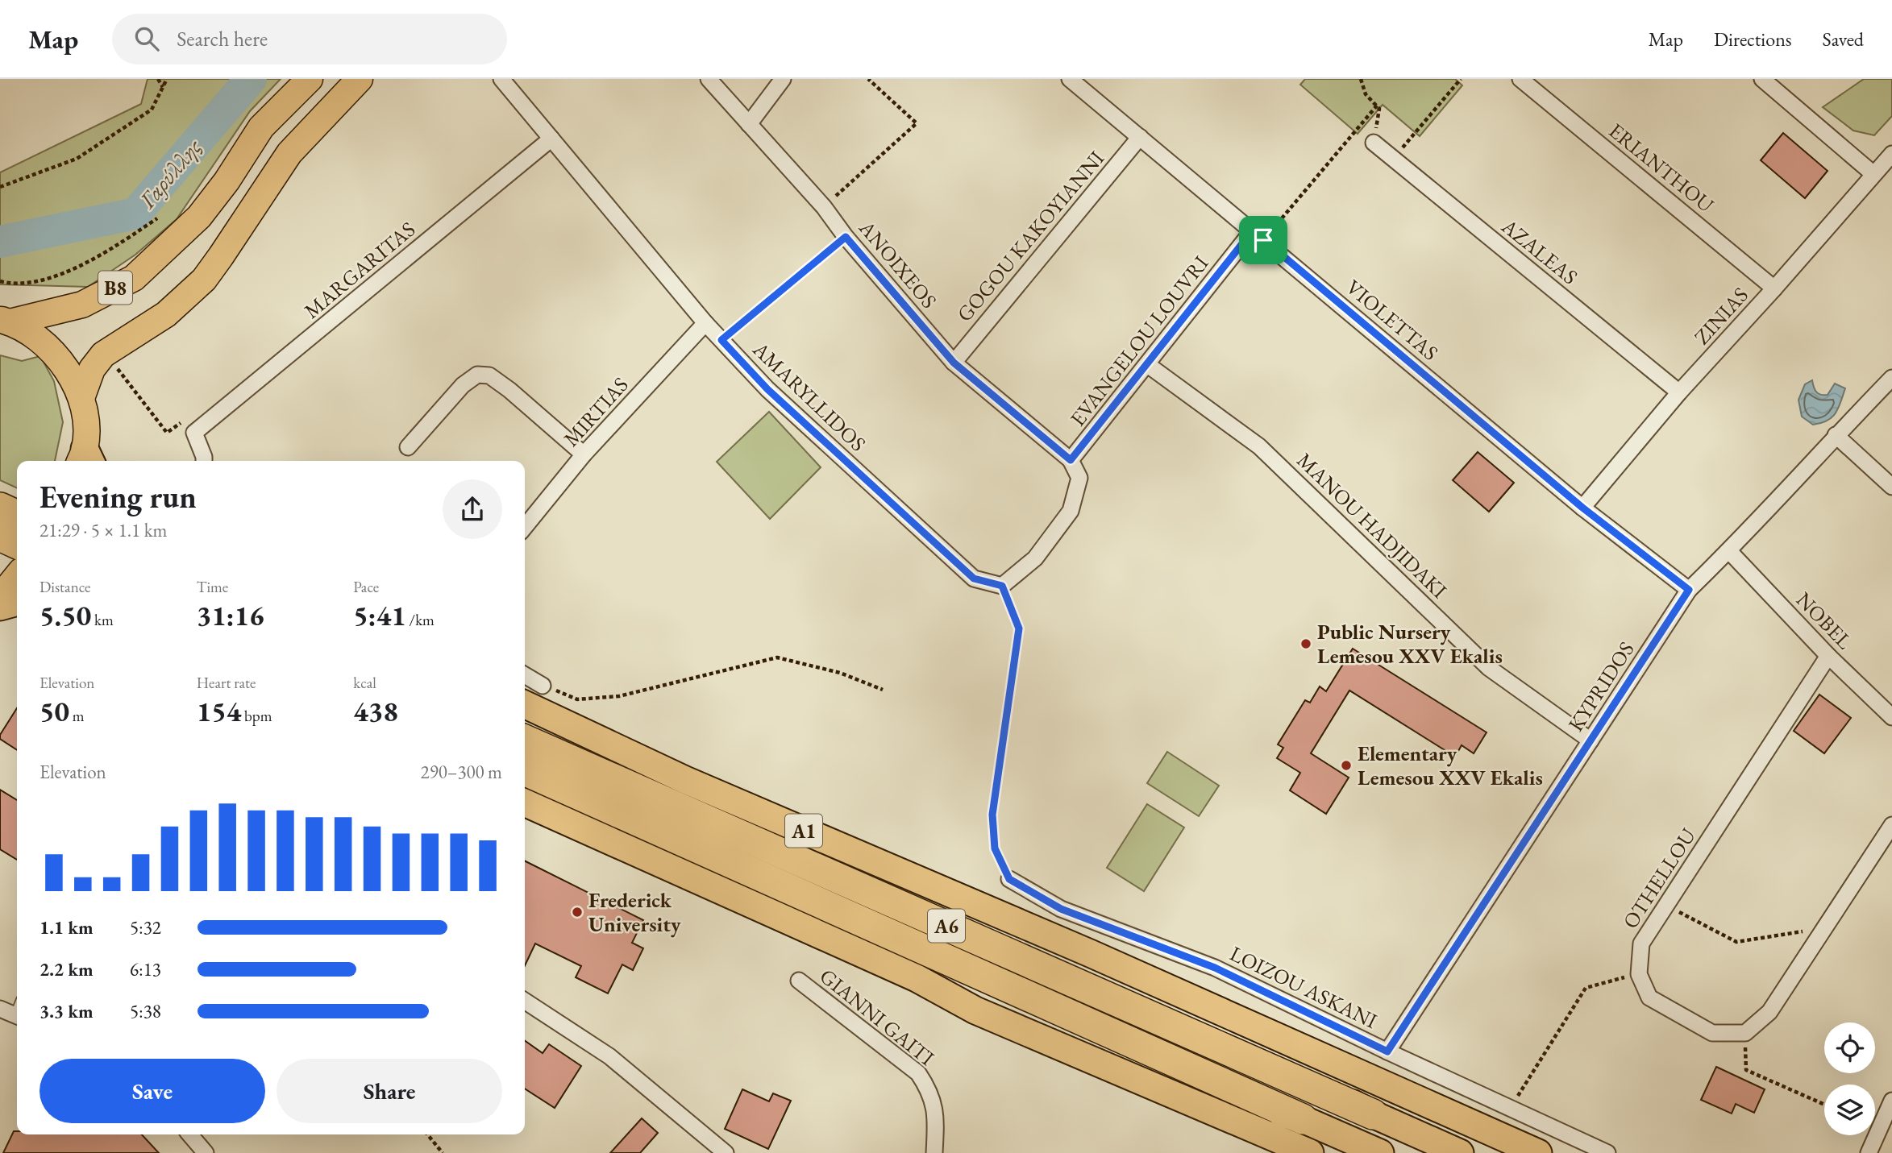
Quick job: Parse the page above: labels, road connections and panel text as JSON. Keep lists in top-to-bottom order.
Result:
{
  "streets": {
    "highway": ["A1", "A6"],
    "main road": ["B8"],
    "street": [
      "ERIANTHOU",
      "GOGOU KAKOYIANNI",
      "AZALEAS",
      "ANOIXEOS",
      "MARGARITAS",
      "ZINIAS",
      "VIOLETTAS",
      "EVANGELOU LOUVRI",
      "AMARYLLIDOS",
      "MIRTIAS",
      "MANOU HADJIDAKI",
      "NOBEL",
      "KYPRIDOS",
      "OTHELLOU",
      "LOIZOU ASKANI",
      "GIANNI GAITI"
    ]
  },
  "crossings": [
    ["ERIANTHOU", "ZINIAS"],
    ["GOGOU KAKOYIANNI", "ANOIXEOS"],
    ["GOGOU KAKOYIANNI", "VIOLETTAS"],
    ["AZALEAS", "ZINIAS"],
    ["ANOIXEOS", "EVANGELOU LOUVRI"],
    ["MARGARITAS", "AMARYLLIDOS"],
    ["ZINIAS", "VIOLETTAS"],
    ["VIOLETTAS", "EVANGELOU LOUVRI"],
    ["VIOLETTAS", "KYPRIDOS"],
    ["EVANGELOU LOUVRI", "MANOU HADJIDAKI"],
    ["AMARYLLIDOS", "MIRTIAS"],
    ["MANOU HADJIDAKI", "KYPRIDOS"],
    ["NOBEL", "KYPRIDOS"],
    ["NOBEL", "OTHELLOU"],
    ["KYPRIDOS", "LOIZOU ASKANI"]
  ],
  "water": ["Γαρύλλης"],
  "places": ["Public Nursery Lemesou XXV Ekalis", "Elementary Lemesou XXV Ekalis", "Frederick University"],
  "page": {
    "header": "Map",
    "search": "Search here",
    "nav": ["Map", "Directions", "Saved"],
    "heading": ["Evening run", "21:29 · 5 × 1.1 km"],
    "stats": [
      ["Distance", "5.50 km"],
      ["Time", "31:16"],
      ["Pace", "5:41 /km"],
      ["Elevation", "50 m"],
      ["Heart rate", "154 bpm"],
      ["kcal", "438"]
    ],
    "chart": ["Elevation", "290–300 m"],
    "list": [
      {
        "name": "1.1 km",
        "note": "5:32"
      },
      {
        "name": "2.2 km",
        "note": "6:13"
      },
      {
        "name": "3.3 km",
        "note": "5:38"
      }
    ],
    "buttons": ["Save", "Share"]
  }
}
